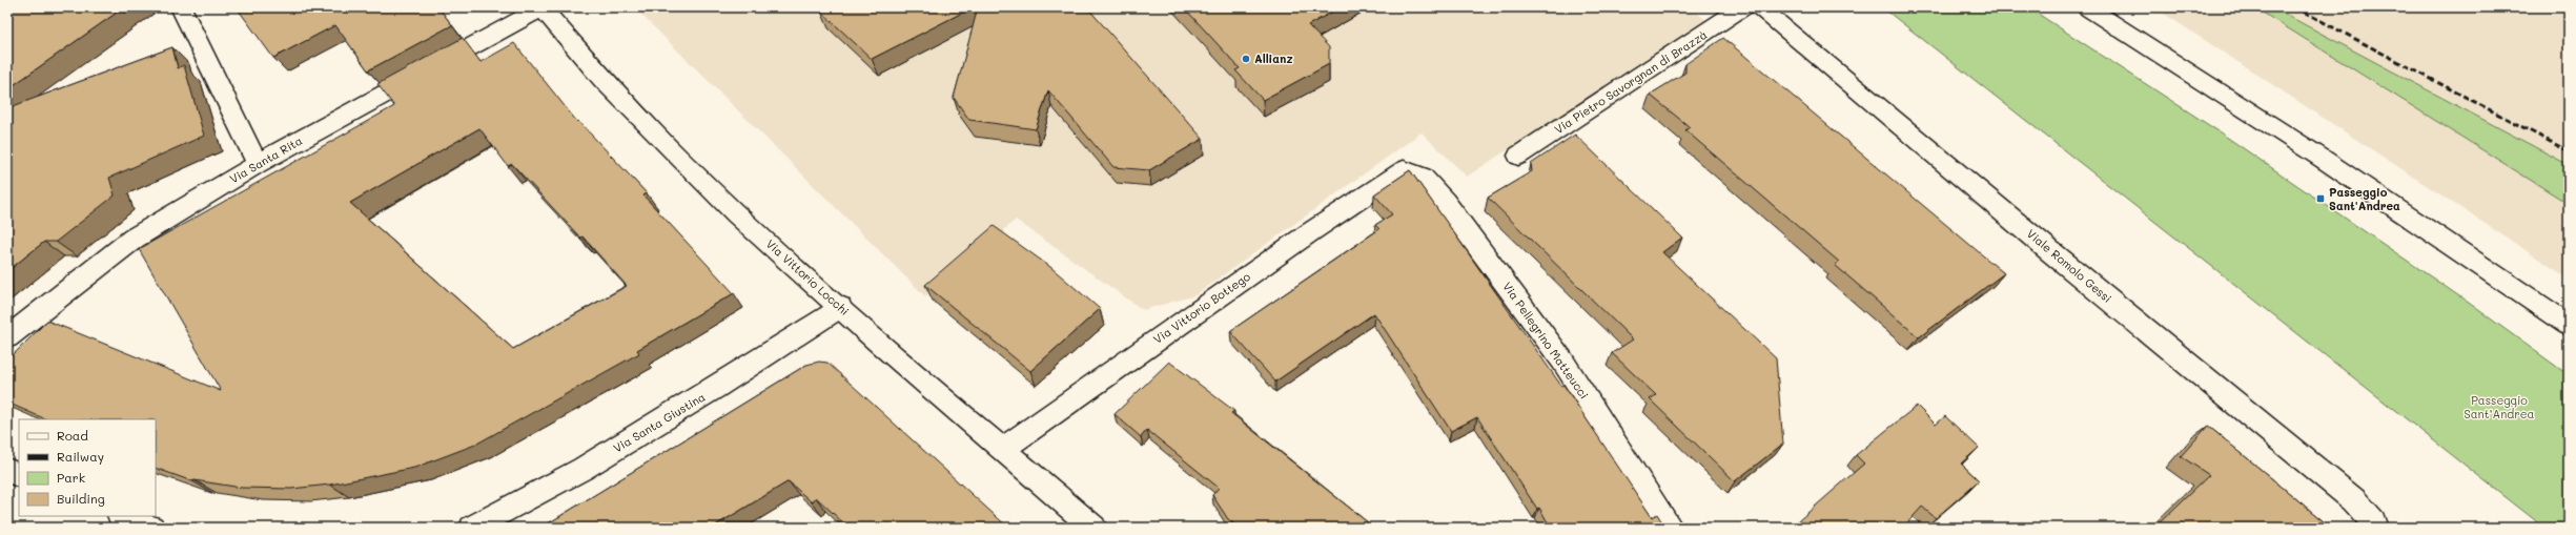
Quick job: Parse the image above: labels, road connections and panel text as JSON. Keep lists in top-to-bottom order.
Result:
{
  "streets": {
    "street": [
      "Via Pietro Savorgnan di Brazzà",
      "Via Santa Rita",
      "Viale Romolo Gessi",
      "Via Vittorio Locchi",
      "Via Vittorio Bottego",
      "Via Pellegrino Matteucci",
      "Via Santa Giustina"
    ]
  },
  "crossings": [
    ["Via Santa Rita", "Via Vittorio Locchi"],
    ["Via Vittorio Locchi", "Via Vittorio Bottego"],
    ["Via Vittorio Locchi", "Via Santa Giustina"],
    ["Via Vittorio Bottego", "Via Pellegrino Matteucci"]
  ],
  "parks": ["Passeggio Sant’Andrea"],
  "places": {
    "other": ["Allianz"],
    "transit": ["Passeggio Sant'Andrea"]
  },
  "legend": [
    "Road",
    "Railway",
    "Park",
    "Building"
  ]
}
